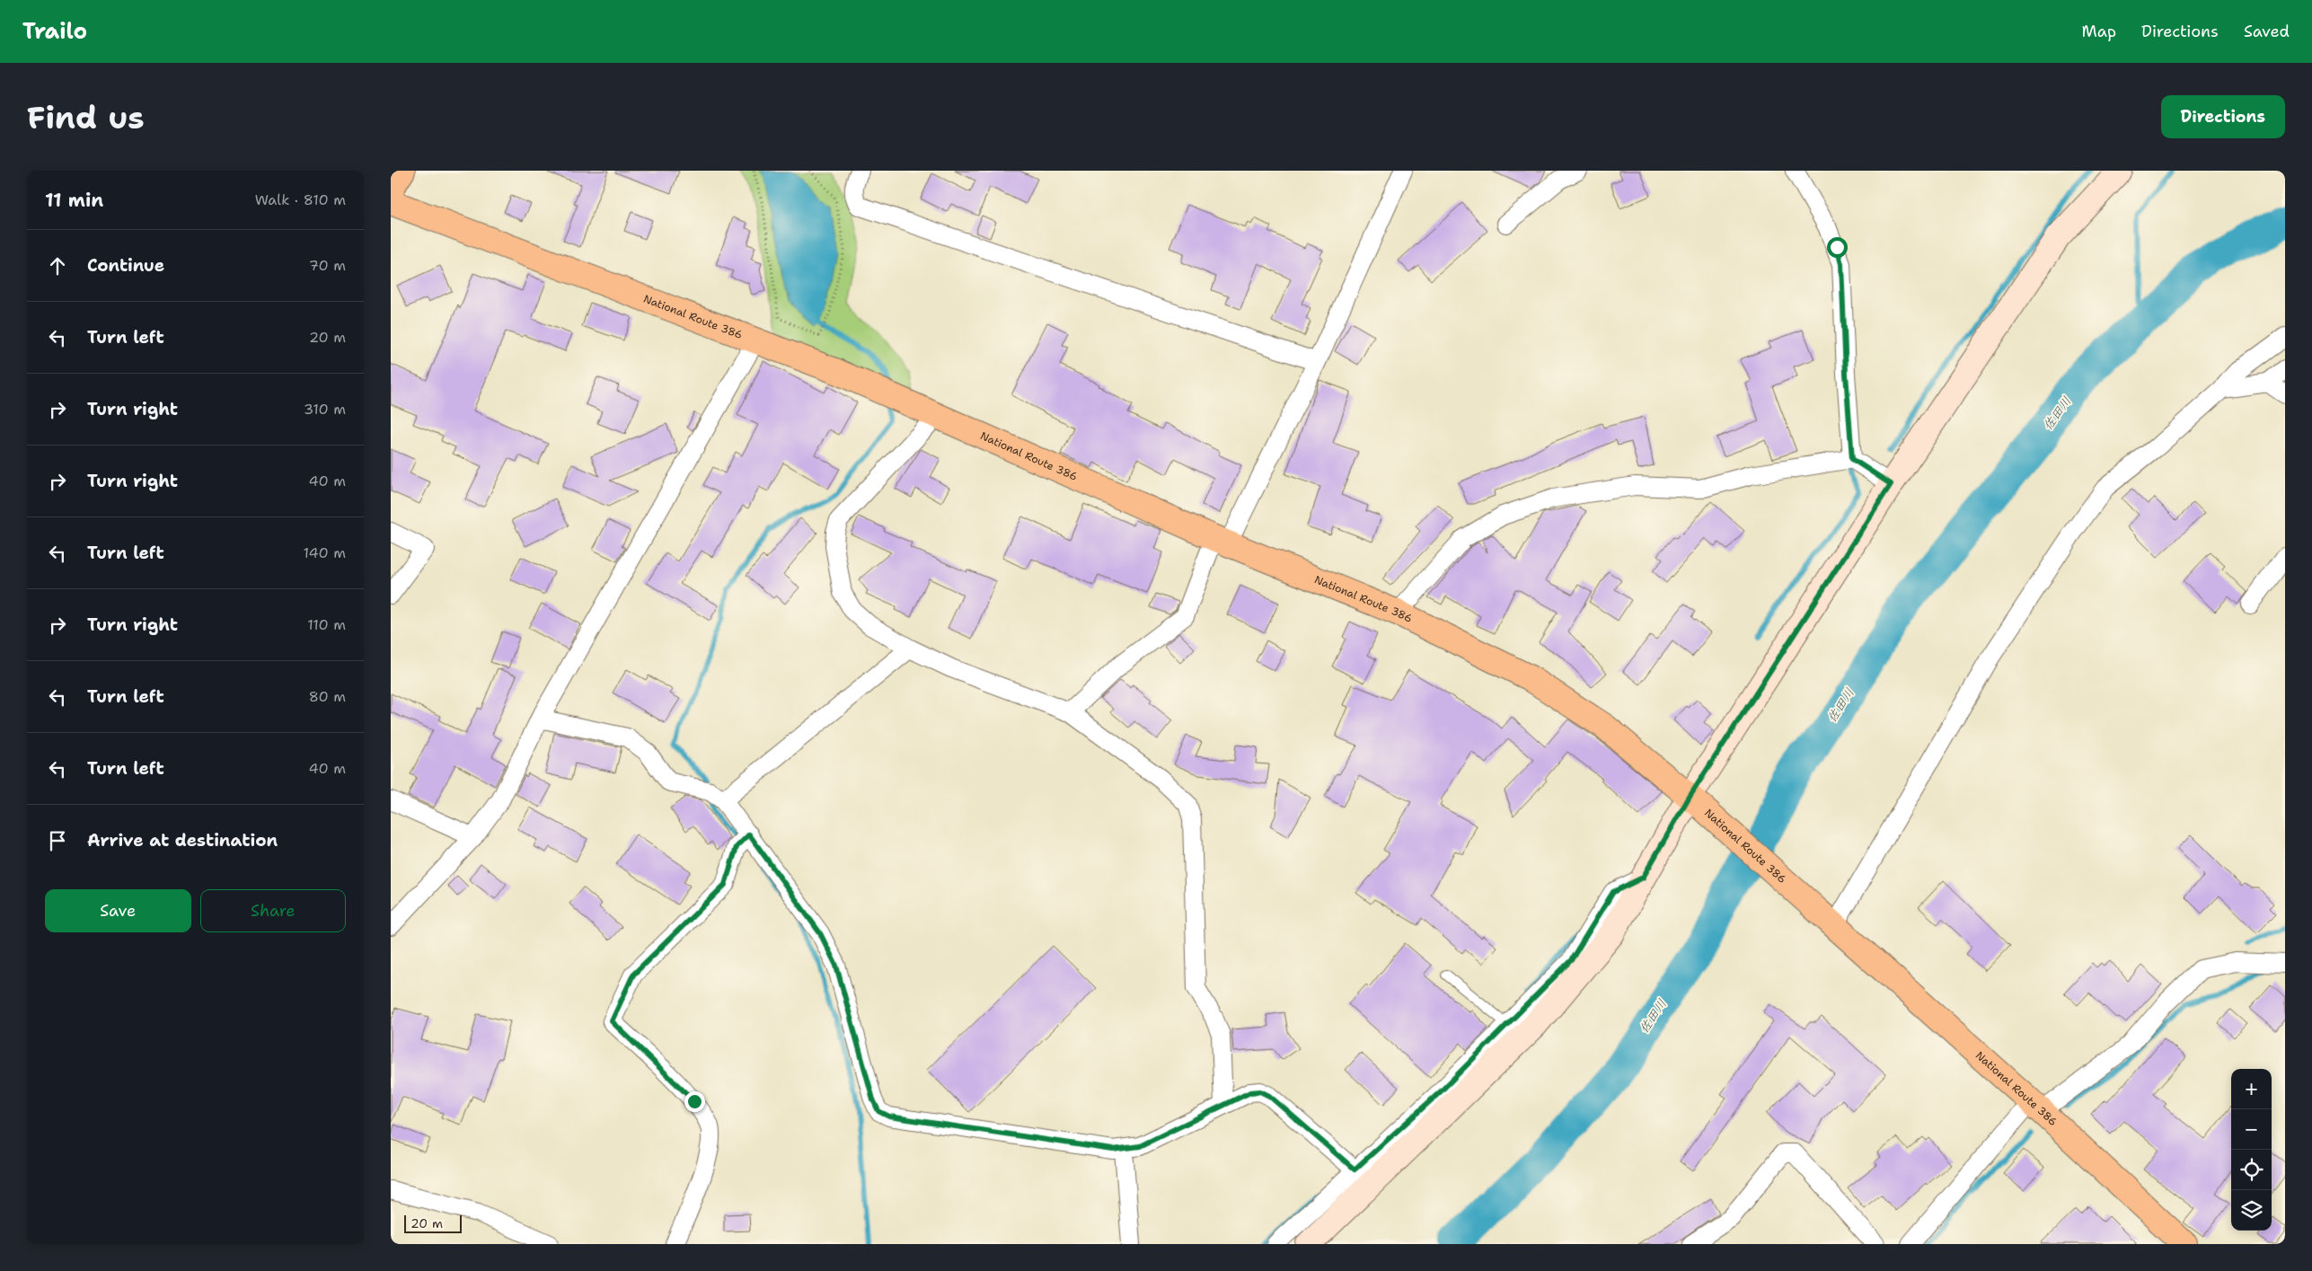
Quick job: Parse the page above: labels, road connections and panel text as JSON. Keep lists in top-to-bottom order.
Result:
{
  "streets": {
    "highway": ["National Route 386"]
  },
  "water": ["佐田川"],
  "scale_bar": "20 m",
  "page": {
    "header": "Trailo",
    "nav": ["Map", "Directions", "Saved"],
    "buttons": [
      "Directions",
      ["Save", "Share"]
    ],
    "title": "Find us",
    "heading": ["11 min", "Walk · 810 m"],
    "list": [
      ["Continue", "70 m"],
      ["Turn left", "20 m"],
      ["Turn right", "310 m"],
      ["Turn right", "40 m"],
      ["Turn left", "140 m"],
      ["Turn right", "110 m"],
      ["Turn left", "80 m"],
      ["Turn left", "40 m"],
      "Arrive at destination"
    ],
    "map_buttons": ["+", "−"],
    "scale": "20 m"
  }
}
